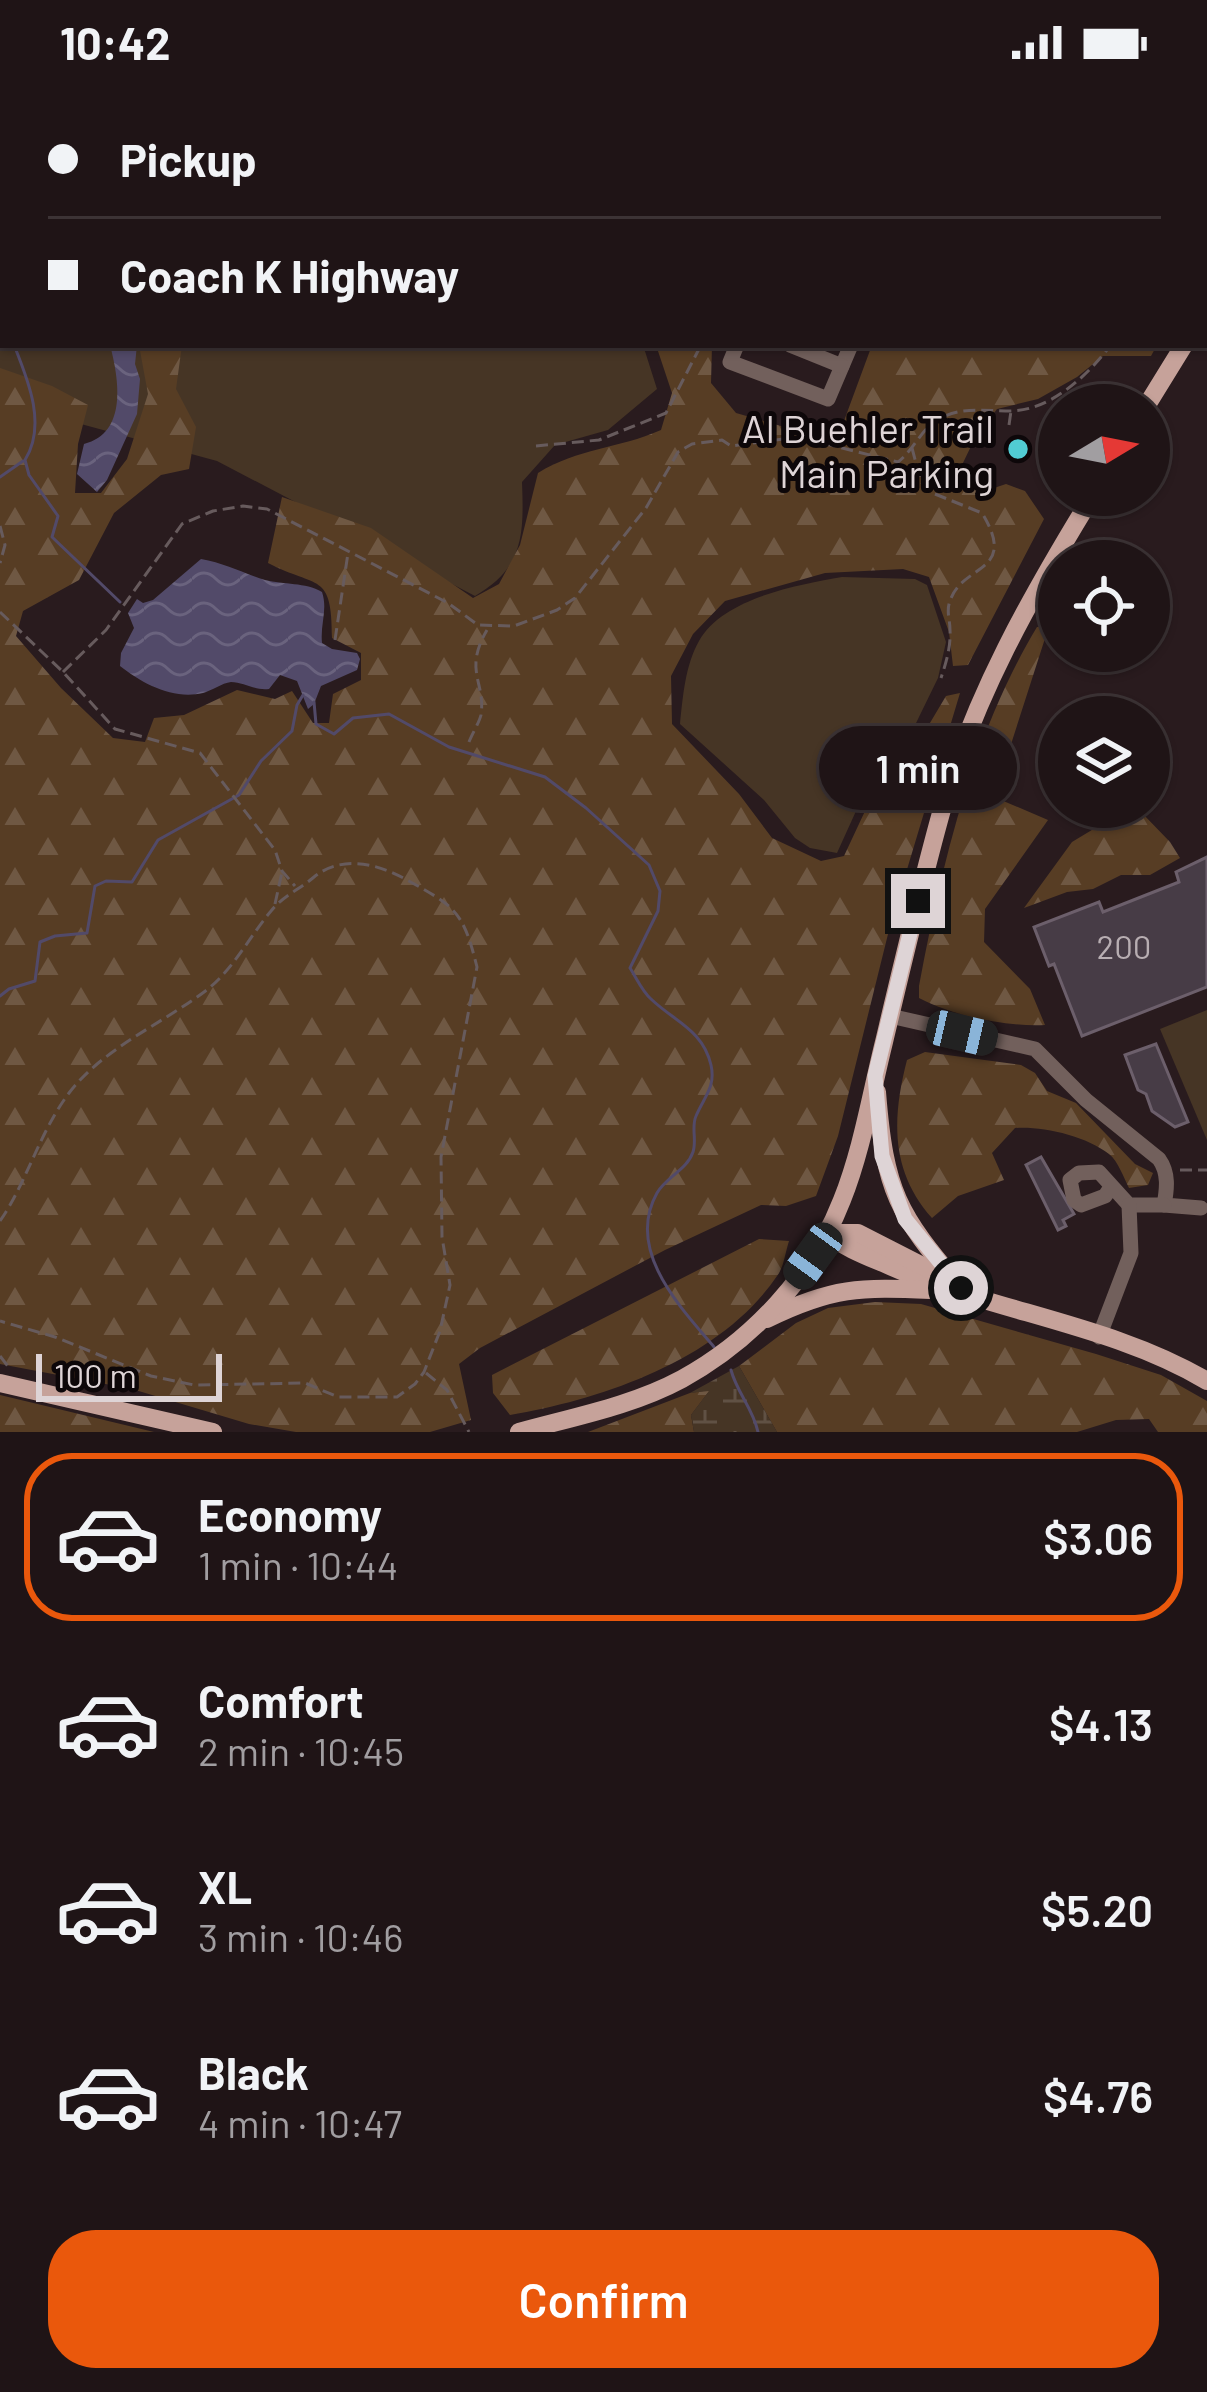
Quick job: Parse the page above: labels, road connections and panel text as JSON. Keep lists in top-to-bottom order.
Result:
{
  "places": ["Al Buehler Trail Main Parking"],
  "house_numbers": ["200"],
  "scale_bar": "100 m",
  "north": "right",
  "page": {
    "status": "10:42",
    "banner": ["Pickup", "Coach K Highway"],
    "bubble": "1 min",
    "scale": "100 m",
    "list": [
      {
        "name": "Economy",
        "note": "1 min · 10:44",
        "value": "$3.06"
      },
      {
        "name": "Comfort",
        "note": "2 min · 10:45",
        "value": "$4.13"
      },
      {
        "name": "XL",
        "note": "3 min · 10:46",
        "value": "$5.20"
      },
      {
        "name": "Black",
        "note": "4 min · 10:47",
        "value": "$4.76"
      }
    ],
    "buttons": "Confirm"
  }
}
